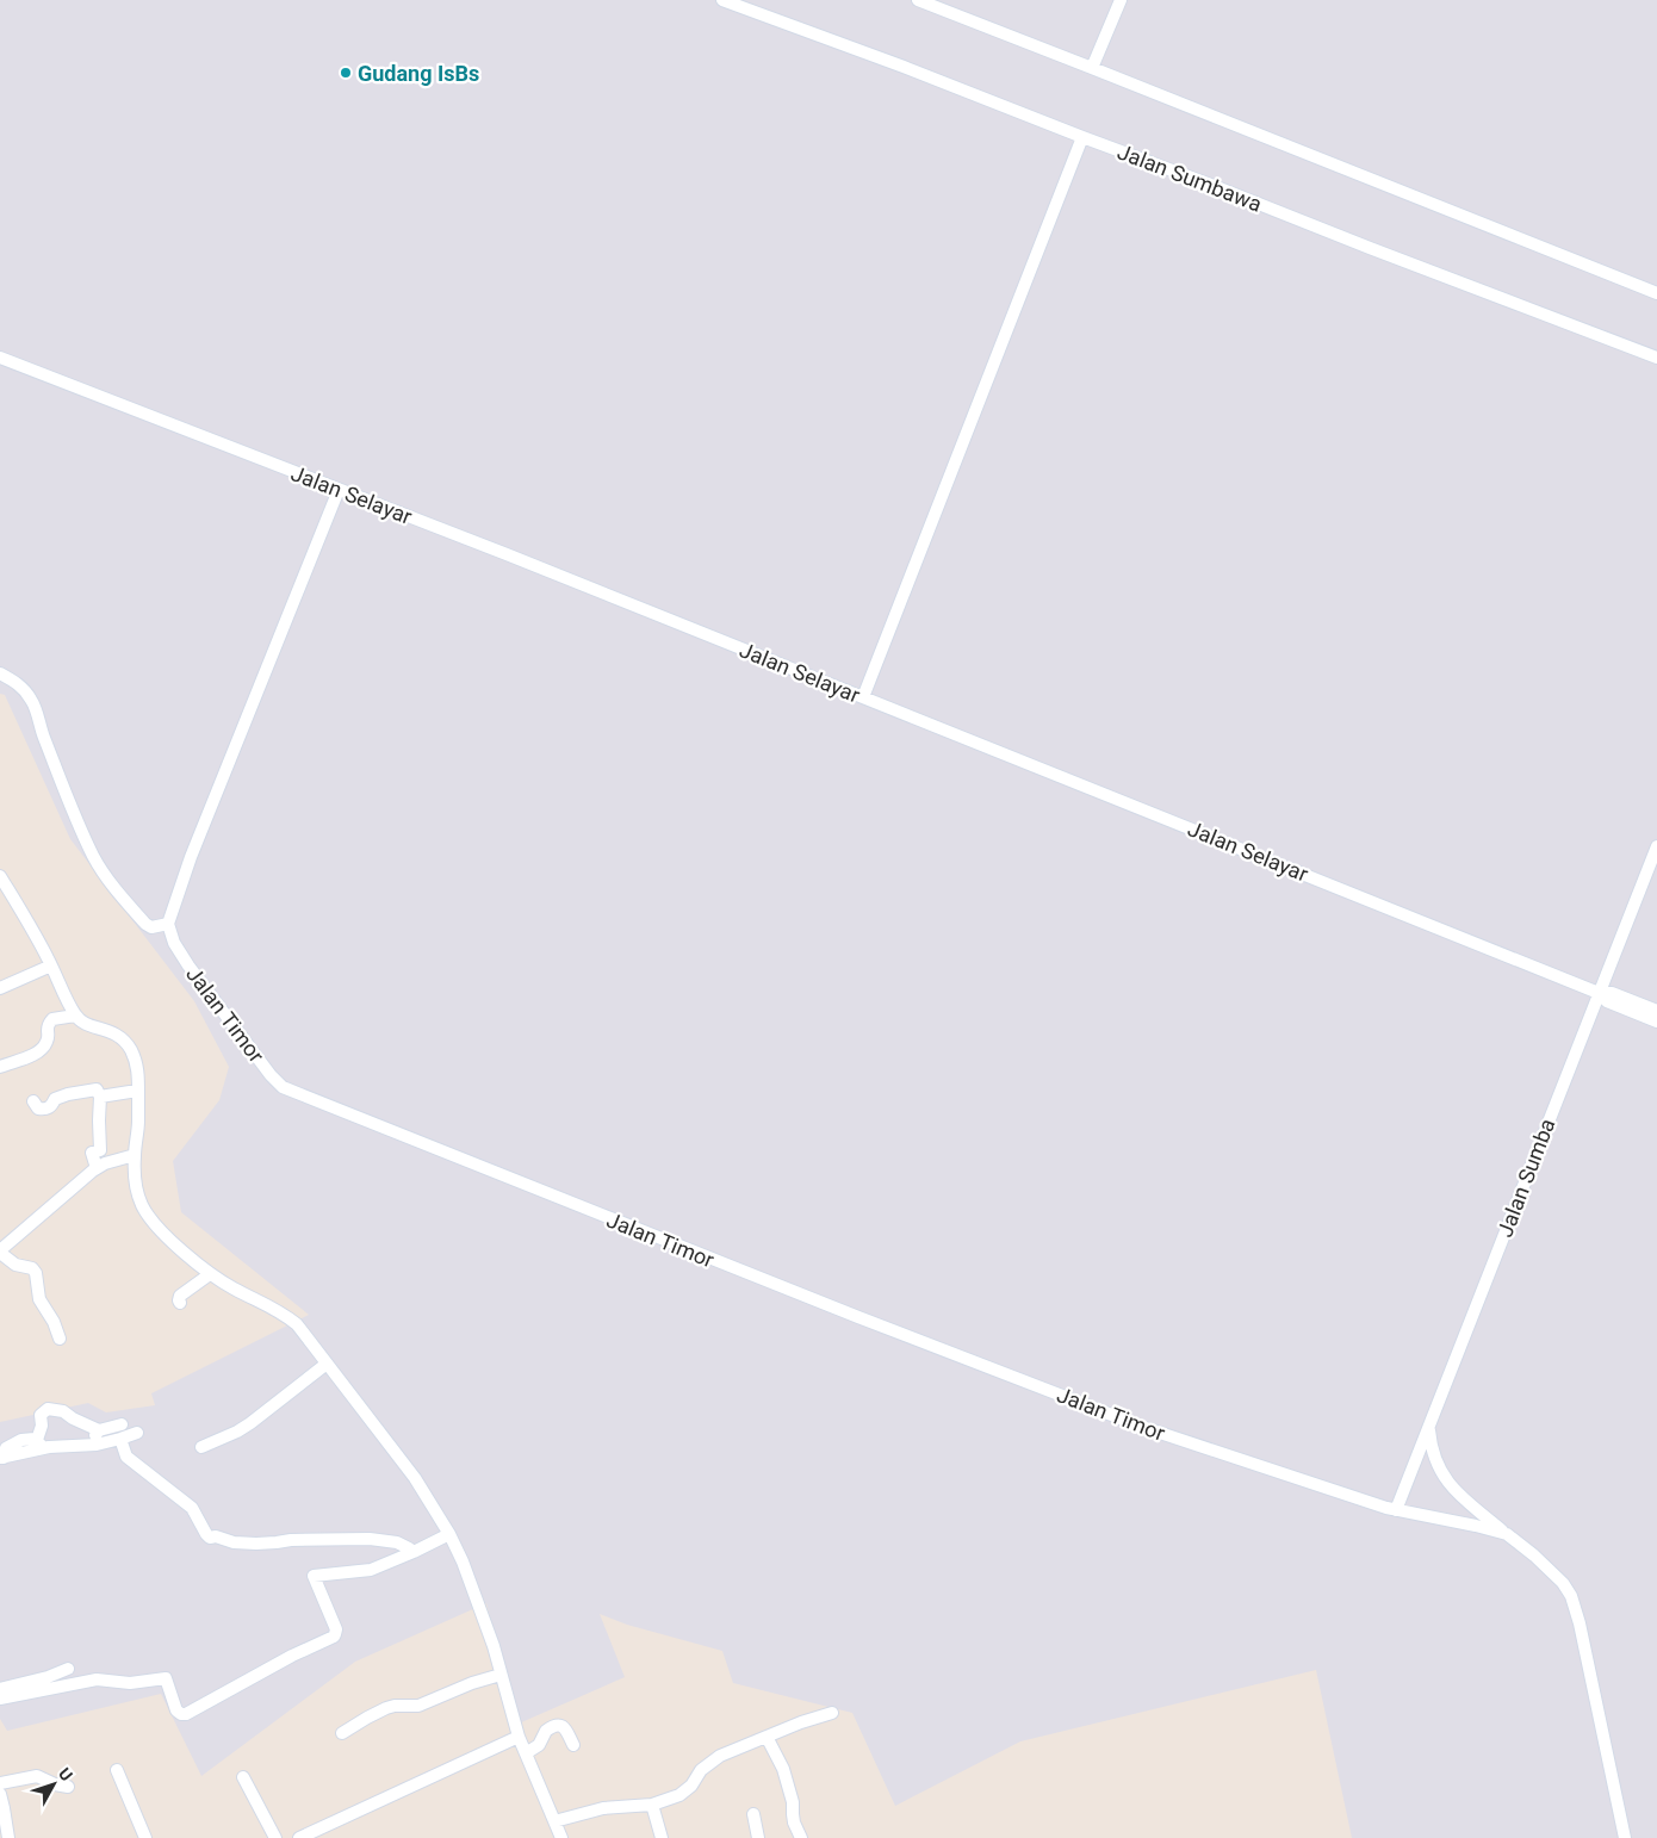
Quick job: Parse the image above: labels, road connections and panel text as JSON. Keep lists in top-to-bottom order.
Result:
{
  "streets": {
    "street": [
      "Jalan Sumbawa",
      "Jalan Selayar",
      "Jalan Timor",
      "Jalan Sumba"
    ]
  },
  "crossings": [
    ["Jalan Selayar", "Jalan Sumba"],
    ["Jalan Timor", "Jalan Sumba"]
  ],
  "places": ["Gudang IsBs"],
  "north": "top right"
}
